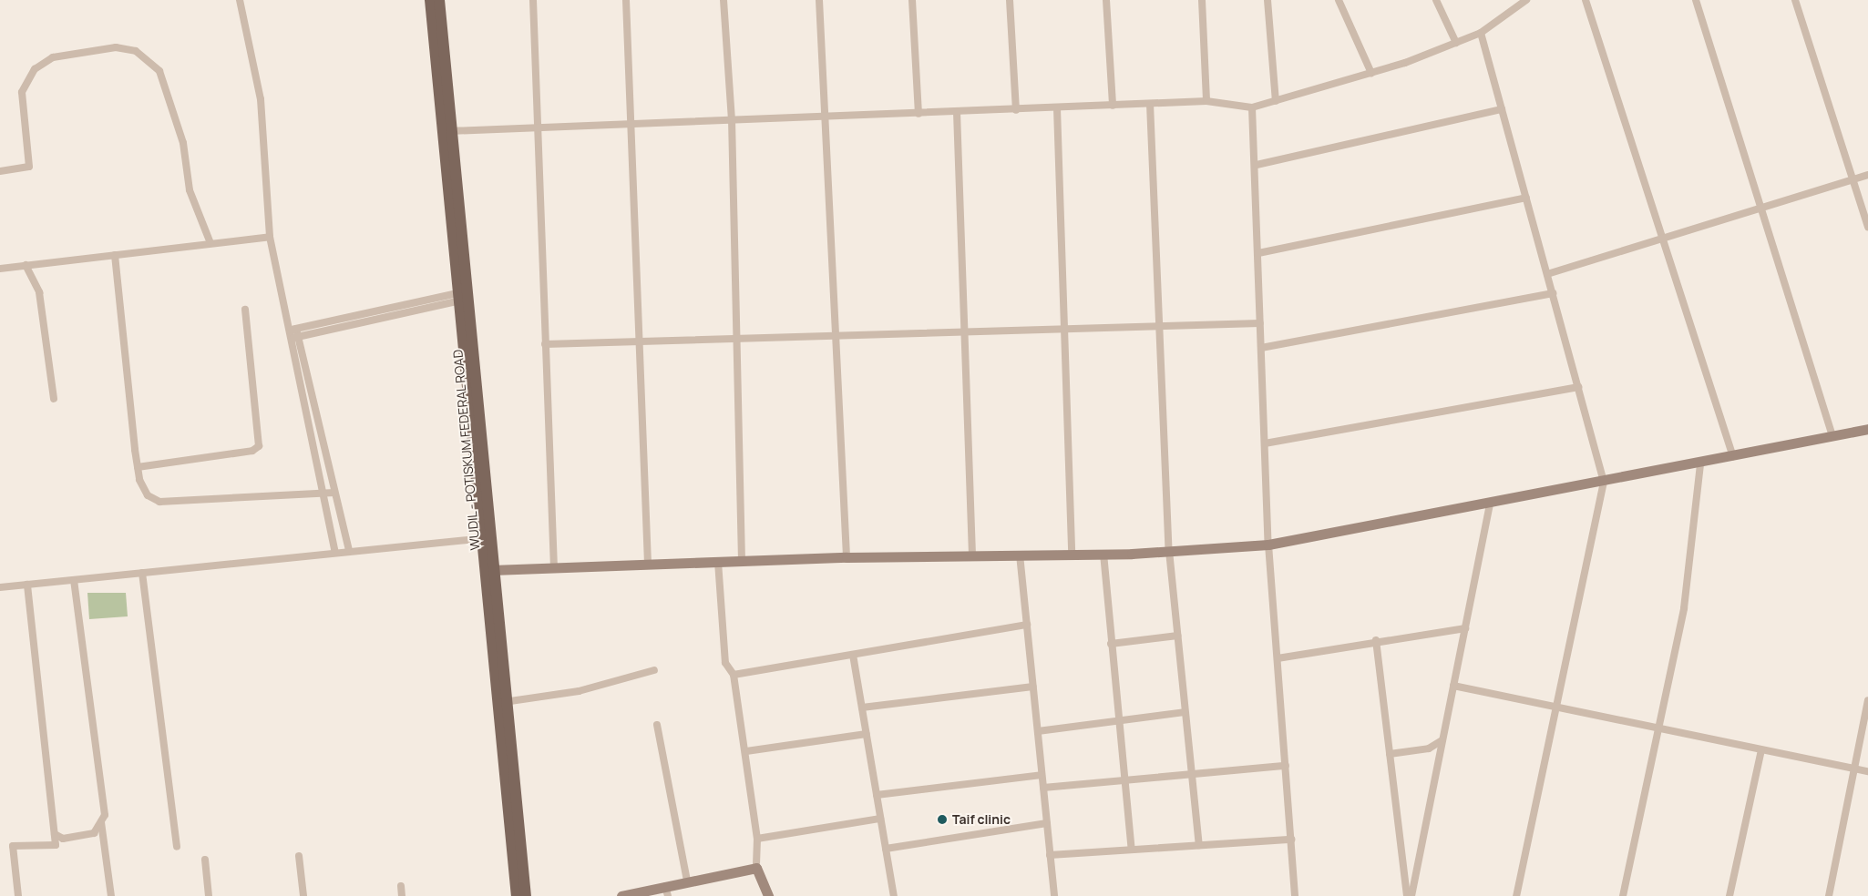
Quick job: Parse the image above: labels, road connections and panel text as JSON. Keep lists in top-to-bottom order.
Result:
{
  "streets": {
    "main road": ["WUDIL - POTISKUM FEDERAL ROAD"]
  },
  "places": ["Taif clinic"]
}
